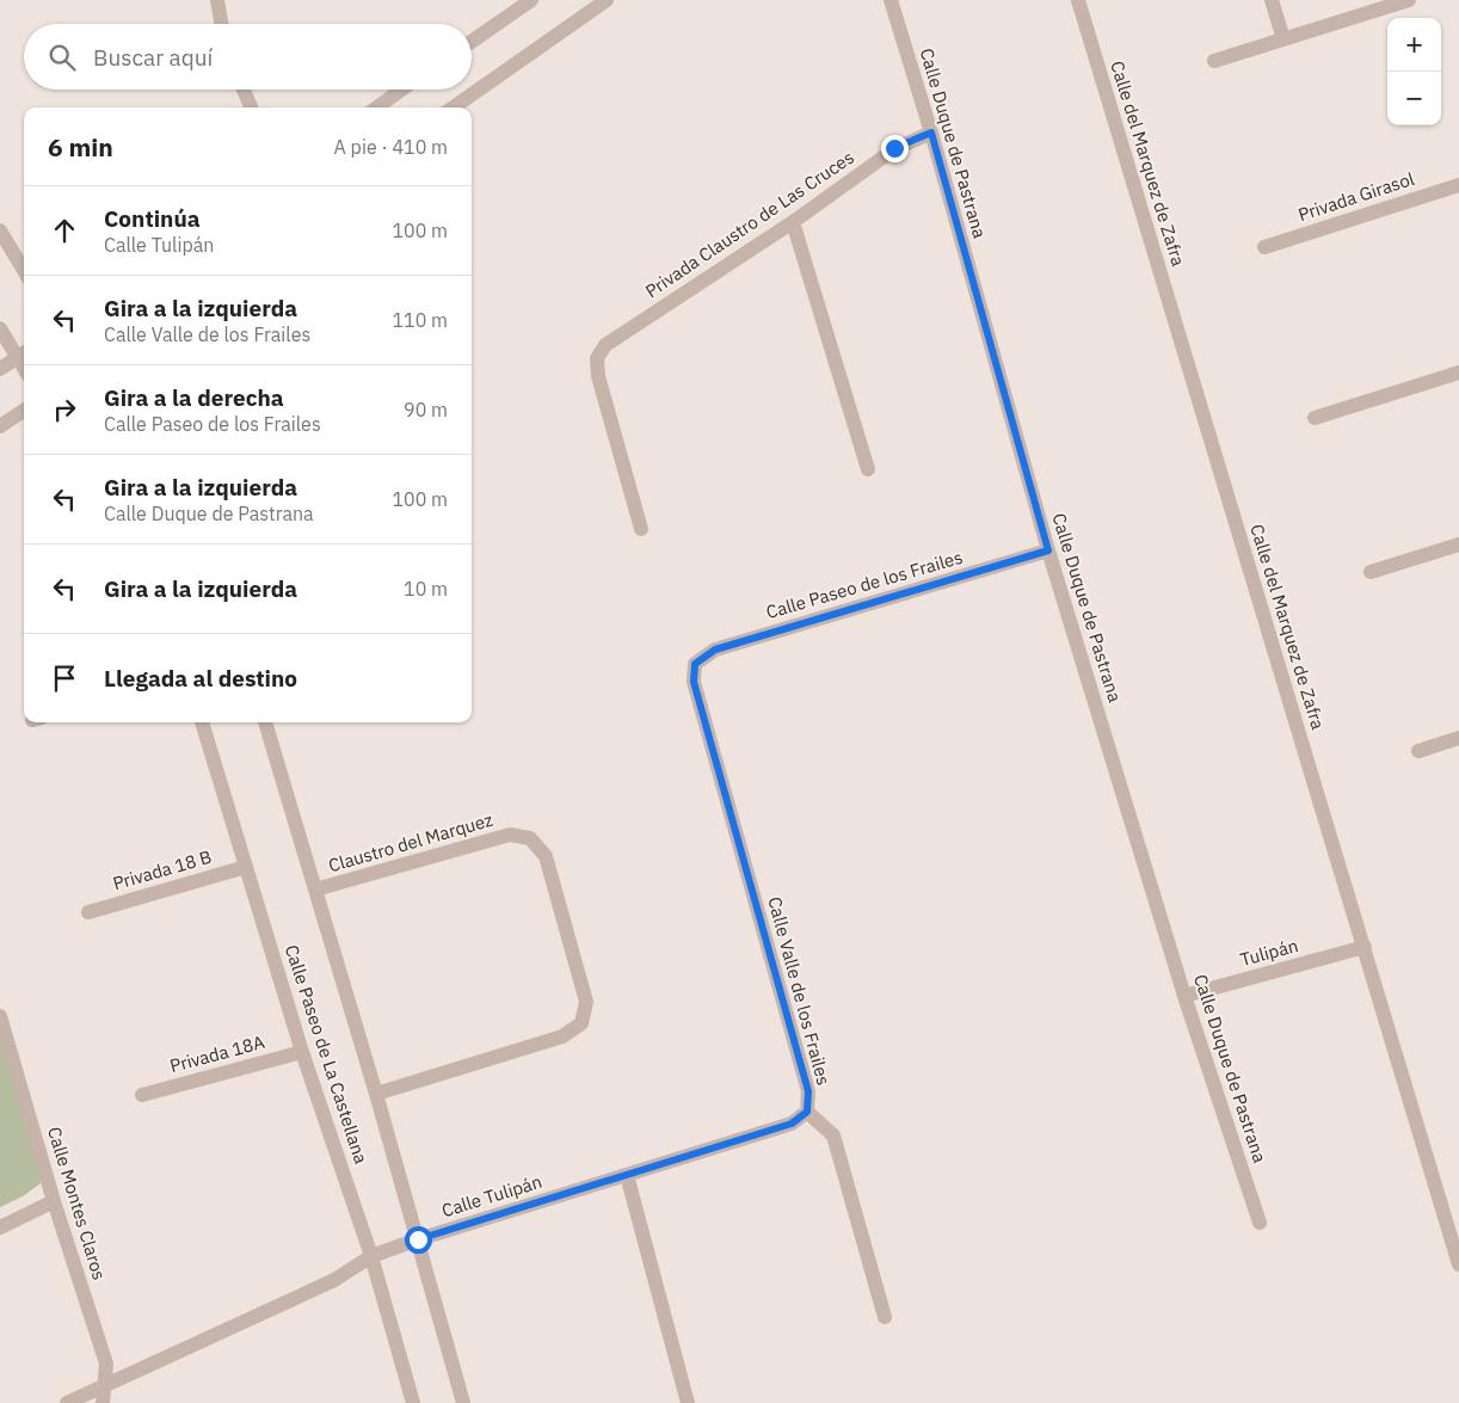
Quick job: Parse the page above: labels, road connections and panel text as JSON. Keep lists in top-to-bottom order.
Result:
{
  "streets": {
    "street": [
      "Calle Duque de Pastrana",
      "Calle del Marquez de Zafra",
      "Privada Girasol",
      "Privada Claustro de Las Cruces",
      "Calle Paseo de los Frailes",
      "Claustro del Marquez",
      "Privada 18 B",
      "Tulipán",
      "Calle Valle de los Frailes",
      "Privada 18A",
      "Calle Paseo de La Castellana",
      "Calle Tulipán",
      "Calle Montes Claros"
    ]
  },
  "crossings": [
    ["Calle Duque de Pastrana", "Privada Claustro de Las Cruces"],
    ["Calle Duque de Pastrana", "Calle Paseo de los Frailes"],
    ["Calle Duque de Pastrana", "Tulipán"],
    ["Calle del Marquez de Zafra", "Tulipán"],
    ["Calle Paseo de los Frailes", "Calle Valle de los Frailes"],
    ["Claustro del Marquez", "Calle Paseo de La Castellana"],
    ["Privada 18 B", "Calle Paseo de La Castellana"],
    ["Calle Valle de los Frailes", "Calle Tulipán"],
    ["Privada 18A", "Calle Paseo de La Castellana"],
    ["Calle Paseo de La Castellana", "Calle Tulipán"],
    ["Calle Tulipán", "Calle Montes Claros"]
  ],
  "page": {
    "map_buttons": ["+", "−"],
    "search": "Buscar aquí",
    "heading": ["6 min", "A pie · 410 m"],
    "list": [
      ["Continúa", "Calle Tulipán", "100 m"],
      ["Gira a la izquierda", "Calle Valle de los Frailes", "110 m"],
      ["Gira a la derecha", "Calle Paseo de los Frailes", "90 m"],
      ["Gira a la izquierda", "Calle Duque de Pastrana", "100 m"],
      ["Gira a la izquierda", "10 m"],
      "Llegada al destino"
    ]
  }
}
